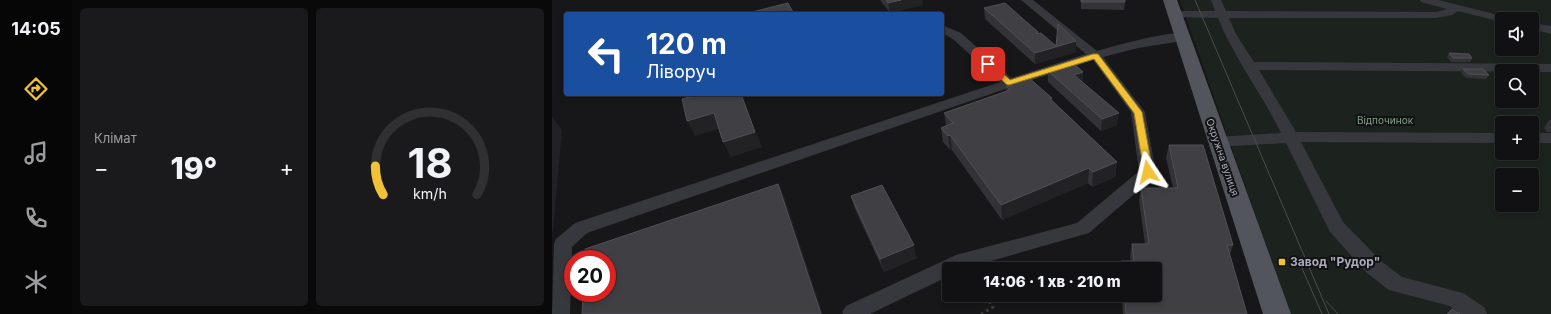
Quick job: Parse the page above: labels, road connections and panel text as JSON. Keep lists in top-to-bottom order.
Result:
{
  "streets": {
    "main road": ["Окружна вулиця"]
  },
  "parks": ["Відпочинок"],
  "places": {
    "transit": ["Завод \"Рудор\""]
  },
  "page": {
    "tabs": "14:05",
    "tile": "Клімат",
    "map_buttons": ["+", "−"],
    "turn": ["120 m", "Ліворуч"],
    "heat": ["−", "19°", "+"],
    "limit": "20",
    "trip": "14:06 · 1 хв · 210 m",
    "gauge": ["18", "km/h"]
  }
}
